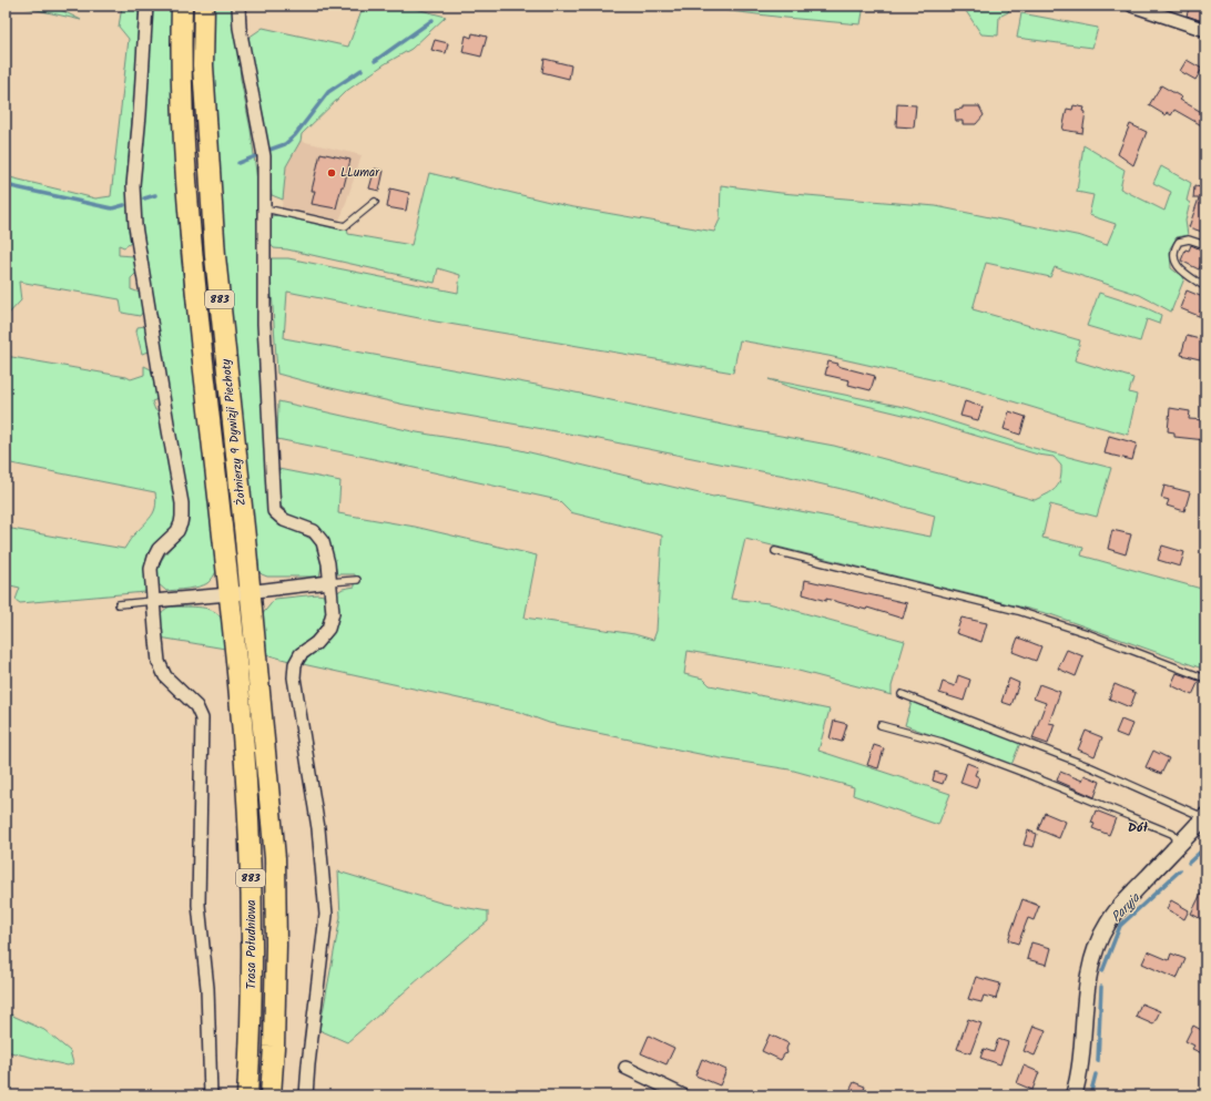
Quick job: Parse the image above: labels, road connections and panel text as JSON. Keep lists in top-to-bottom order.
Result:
{
  "streets": {
    "highway": ["883", "Żołnierzy 9 Dywizji Piechoty", "Trasa Południowa"]
  },
  "crossings": [
    ["Żołnierzy 9 Dywizji Piechoty", "Trasa Południowa"]
  ],
  "districts": ["Dół"],
  "water": ["Paryja"],
  "places": ["LLumar"]
}
